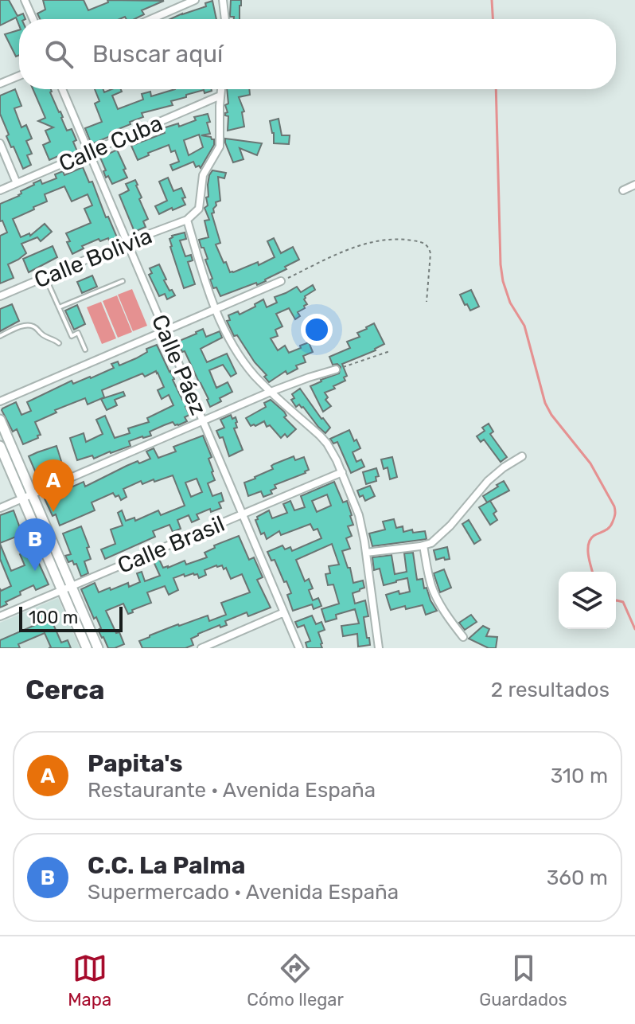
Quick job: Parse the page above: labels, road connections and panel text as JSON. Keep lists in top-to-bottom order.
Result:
{
  "streets": {
    "street": [
      "Calle Cuba",
      "Calle Bolivia",
      "Calle Páez",
      "Calle Brasil"
    ]
  },
  "crossings": [
    ["Calle Cuba", "Calle Páez"],
    ["Calle Bolivia", "Calle Páez"],
    ["Calle Páez", "Calle Brasil"]
  ],
  "scale_bar": "100 m",
  "page": {
    "search": "Buscar aquí",
    "pins": ["A", "B"],
    "scale": "100 m",
    "heading": ["Cerca", "2 resultados"],
    "list": [
      {
        "mark": "A",
        "name": "Papita's",
        "note": "Restaurante · Avenida España",
        "value": "310 m"
      },
      {
        "mark": "B",
        "name": "C.C. La Palma",
        "note": "Supermercado · Avenida España",
        "value": "360 m"
      }
    ],
    "nav": ["Mapa", "Cómo llegar", "Guardados"]
  }
}
